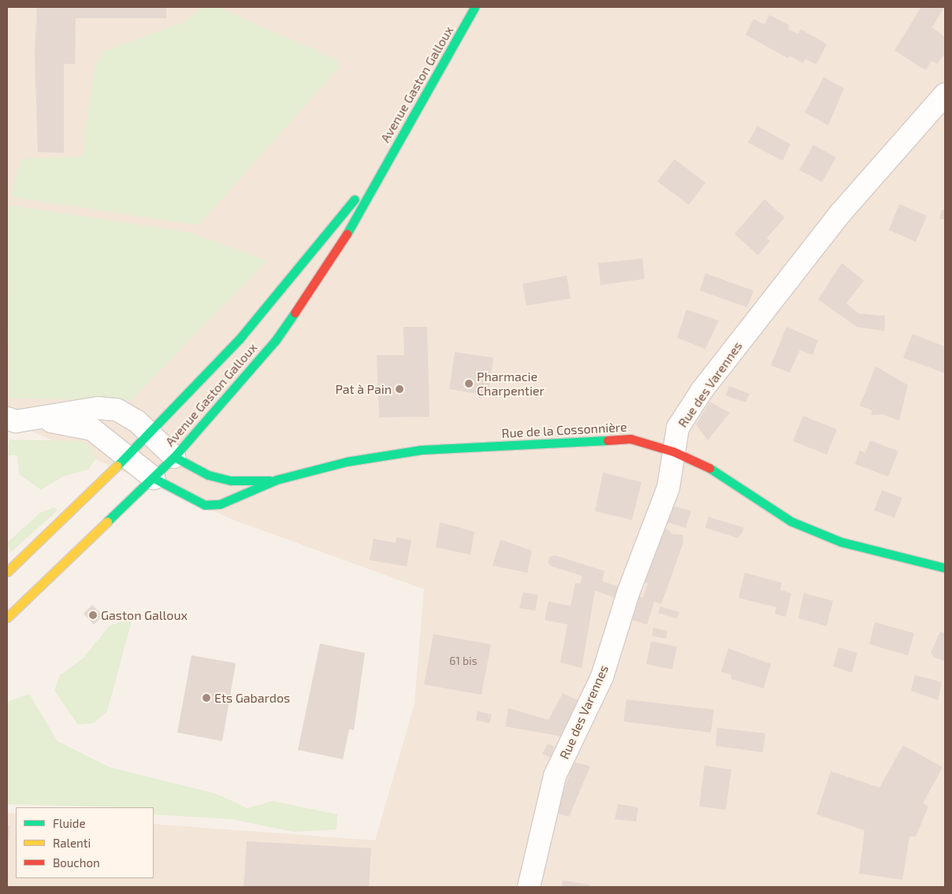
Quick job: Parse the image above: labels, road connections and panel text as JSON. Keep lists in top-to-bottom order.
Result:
{
  "streets": {
    "main road": ["Avenue Gaston Galloux", "Rue de la Cossonnière"],
    "street": ["Rue des Varennes"]
  },
  "crossings": [
    ["Avenue Gaston Galloux", "Rue de la Cossonnière"],
    ["Rue des Varennes", "Rue de la Cossonnière"]
  ],
  "places": [
    "Pharmacie Charpentier",
    "Pat à Pain",
    "Gaston Galloux",
    "Ets Gabardos"
  ],
  "house_numbers": ["61 bis"],
  "legend": ["Fluide", "Ralenti", "Bouchon"]
}
